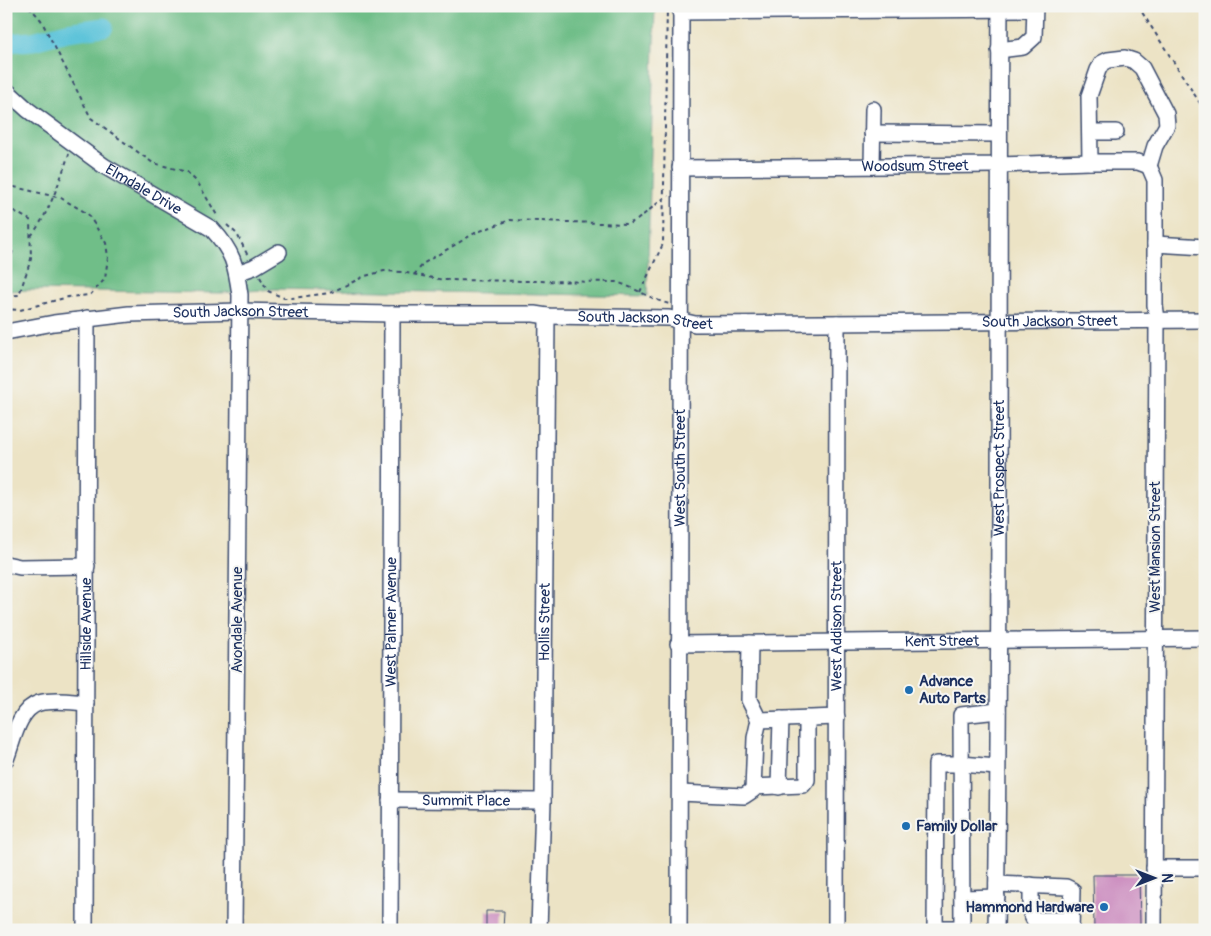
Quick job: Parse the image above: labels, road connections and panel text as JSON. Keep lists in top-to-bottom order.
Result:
{
  "streets": {
    "street": [
      "Woodsum Street",
      "Elmdale Drive",
      "South Jackson Street",
      "West South Street",
      "West Prospect Street",
      "West Mansion Street",
      "Avondale Avenue",
      "West Palmer Avenue",
      "Hollis Street",
      "Hillside Avenue",
      "West Addison Street",
      "Kent Street",
      "Summit Place"
    ]
  },
  "crossings": [
    ["Woodsum Street", "West South Street"],
    ["Woodsum Street", "West Prospect Street"],
    ["Woodsum Street", "West Mansion Street"],
    ["Elmdale Drive", "South Jackson Street"],
    ["Elmdale Drive", "Avondale Avenue"],
    ["South Jackson Street", "West South Street"],
    ["South Jackson Street", "West Prospect Street"],
    ["South Jackson Street", "West Mansion Street"],
    ["South Jackson Street", "Avondale Avenue"],
    ["South Jackson Street", "West Palmer Avenue"],
    ["South Jackson Street", "Hollis Street"],
    ["South Jackson Street", "Hillside Avenue"],
    ["South Jackson Street", "West Addison Street"],
    ["West South Street", "Kent Street"],
    ["West Prospect Street", "Kent Street"],
    ["West Mansion Street", "Kent Street"],
    ["West Palmer Avenue", "Summit Place"],
    ["Hollis Street", "Summit Place"],
    ["West Addison Street", "Kent Street"]
  ],
  "places": ["Advance Auto Parts", "Family Dollar", "Hammond Hardware"],
  "north": "right"
}
